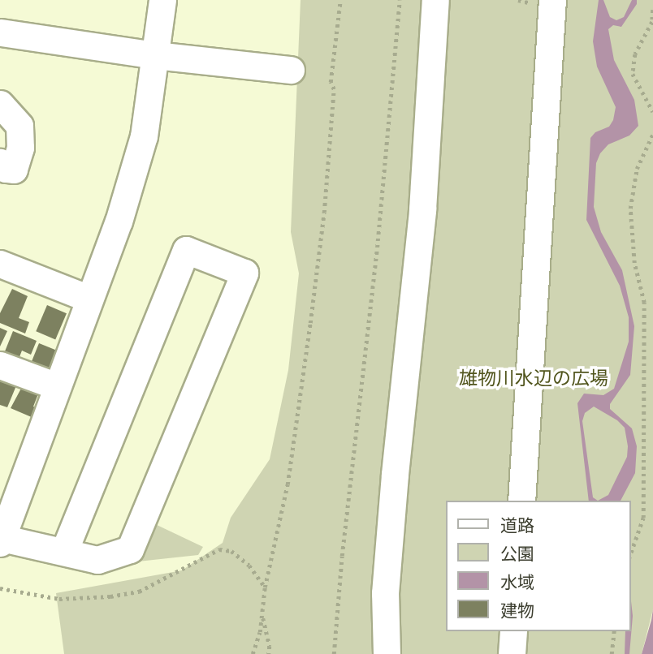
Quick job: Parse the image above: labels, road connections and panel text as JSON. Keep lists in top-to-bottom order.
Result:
{
  "parks": ["雄物川水辺の広場"],
  "legend": [
    "道路",
    "公園",
    "水域",
    "建物"
  ]
}
